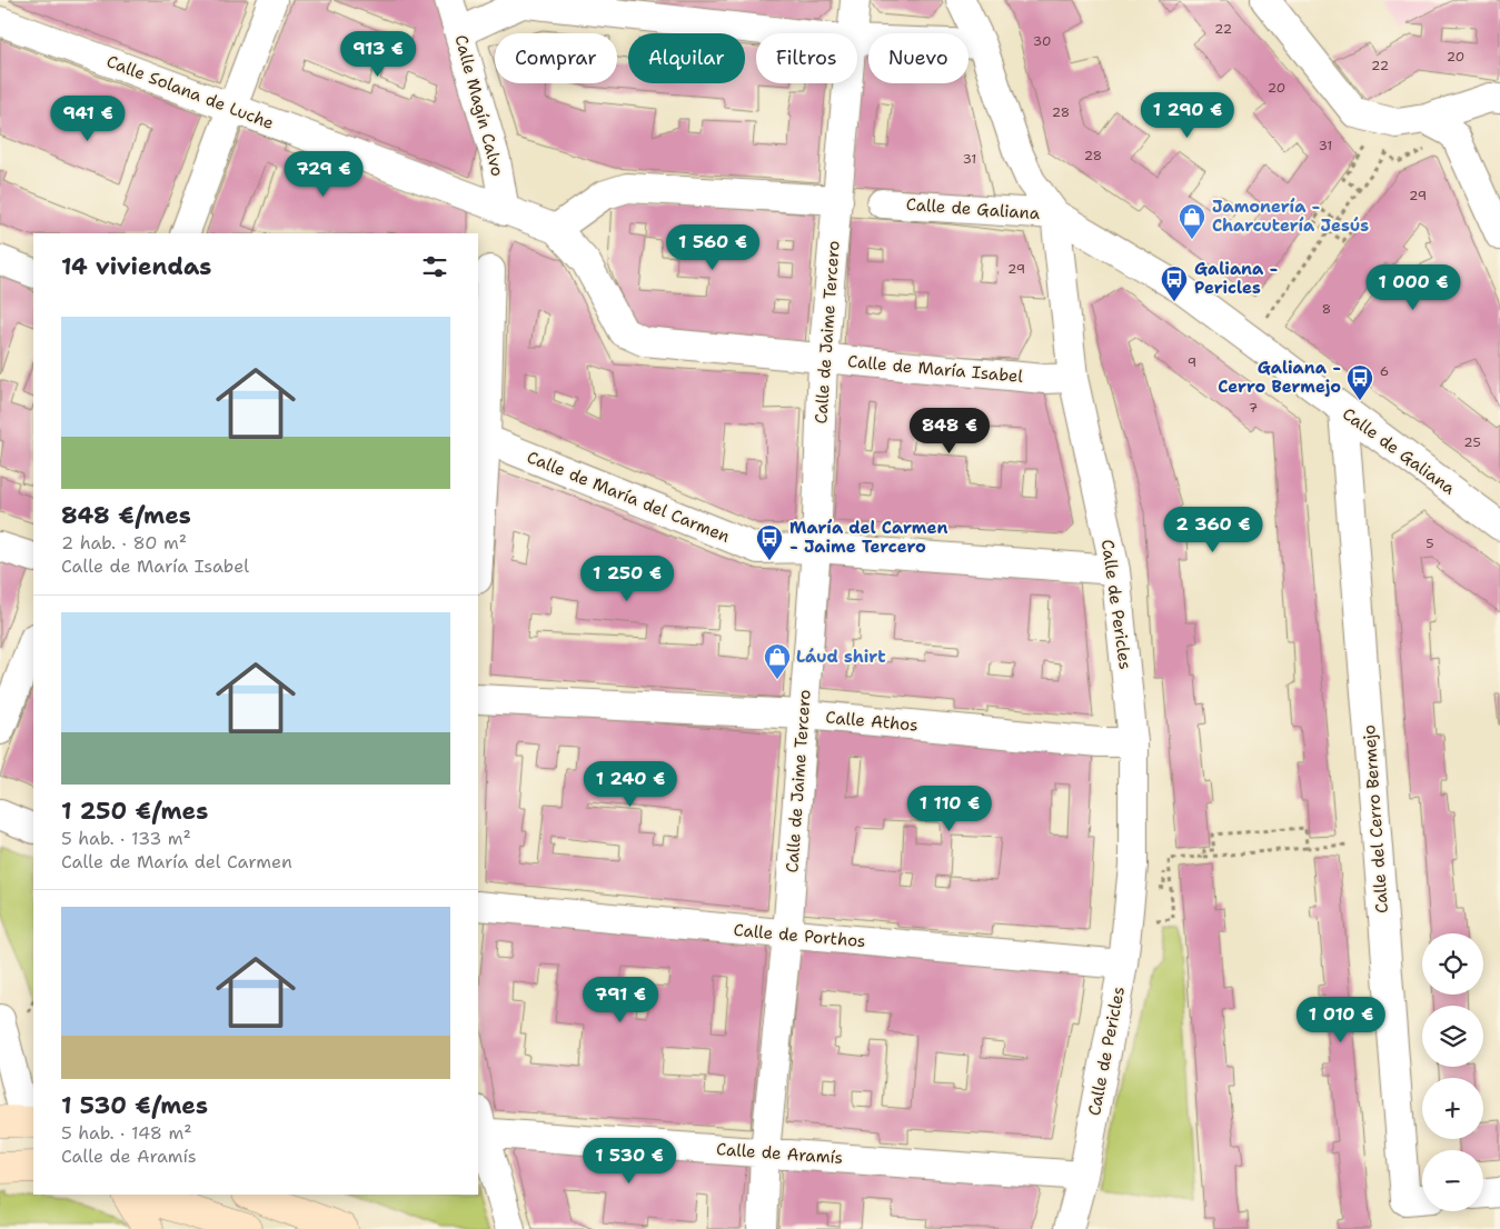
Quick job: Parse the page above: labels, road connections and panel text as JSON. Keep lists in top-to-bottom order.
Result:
{
  "streets": {
    "street": [
      "Calle Solana de Luche",
      "Calle Magín Calvo",
      "Calle de Galiana",
      "Calle de Jaime Tercero",
      "Calle de María Isabel",
      "Calle de María del Carmen",
      "Calle de Pericles",
      "Calle Athos",
      "Calle del Cerro Bermejo",
      "Calle de Porthos",
      "Calle de Aramís"
    ]
  },
  "crossings": [
    ["Calle Solana de Luche", "Calle Magín Calvo"],
    ["Calle de Galiana", "Calle de Pericles"],
    ["Calle de Galiana", "Calle del Cerro Bermejo"],
    ["Calle de Jaime Tercero", "Calle de María Isabel"],
    ["Calle de Jaime Tercero", "Calle de María del Carmen"],
    ["Calle de Jaime Tercero", "Calle Athos"],
    ["Calle de Jaime Tercero", "Calle de Porthos"],
    ["Calle de Jaime Tercero", "Calle de Aramís"],
    ["Calle de María Isabel", "Calle de Pericles"],
    ["Calle de María del Carmen", "Calle de Pericles"],
    ["Calle de Pericles", "Calle Athos"],
    ["Calle de Pericles", "Calle de Porthos"],
    ["Calle de Pericles", "Calle de Aramís"]
  ],
  "places": {
    "shop": ["Jamonería - Charcutería Jesús", "Láud shirt"],
    "bus stop": ["Galiana - Pericles", "Galiana - Cerro Bermejo", "María del Carmen - Jaime Tercero"]
  },
  "house_numbers": [
    "22",
    "30",
    "20",
    "22",
    "20",
    "28",
    "31",
    "28",
    "31",
    "29",
    "29",
    "8",
    "9",
    "6",
    "7",
    "25",
    "5"
  ],
  "page": {
    "price": [
      "913 €",
      "1 290 €",
      "941 €",
      "729 €",
      "1 560 €",
      "1 000 €",
      "848 €",
      "2 360 €",
      "1 250 €",
      "1 240 €",
      "1 110 €",
      "791 €",
      "1 010 €",
      "1 530 €"
    ],
    "chip": [
      "Comprar",
      "Alquilar",
      "Filtros",
      "Nuevo"
    ],
    "heading": "14 viviendas",
    "list": [
      {
        "name": "848 €/mes",
        "note": "2 hab. · 80 m² · Calle de María Isabel"
      },
      {
        "name": "1 250 €/mes",
        "note": "5 hab. · 133 m² · Calle de María del Carmen"
      },
      {
        "name": "1 530 €/mes",
        "note": "5 hab. · 148 m² · Calle de Aramís"
      }
    ],
    "map_buttons": ["+", "−"]
  }
}
